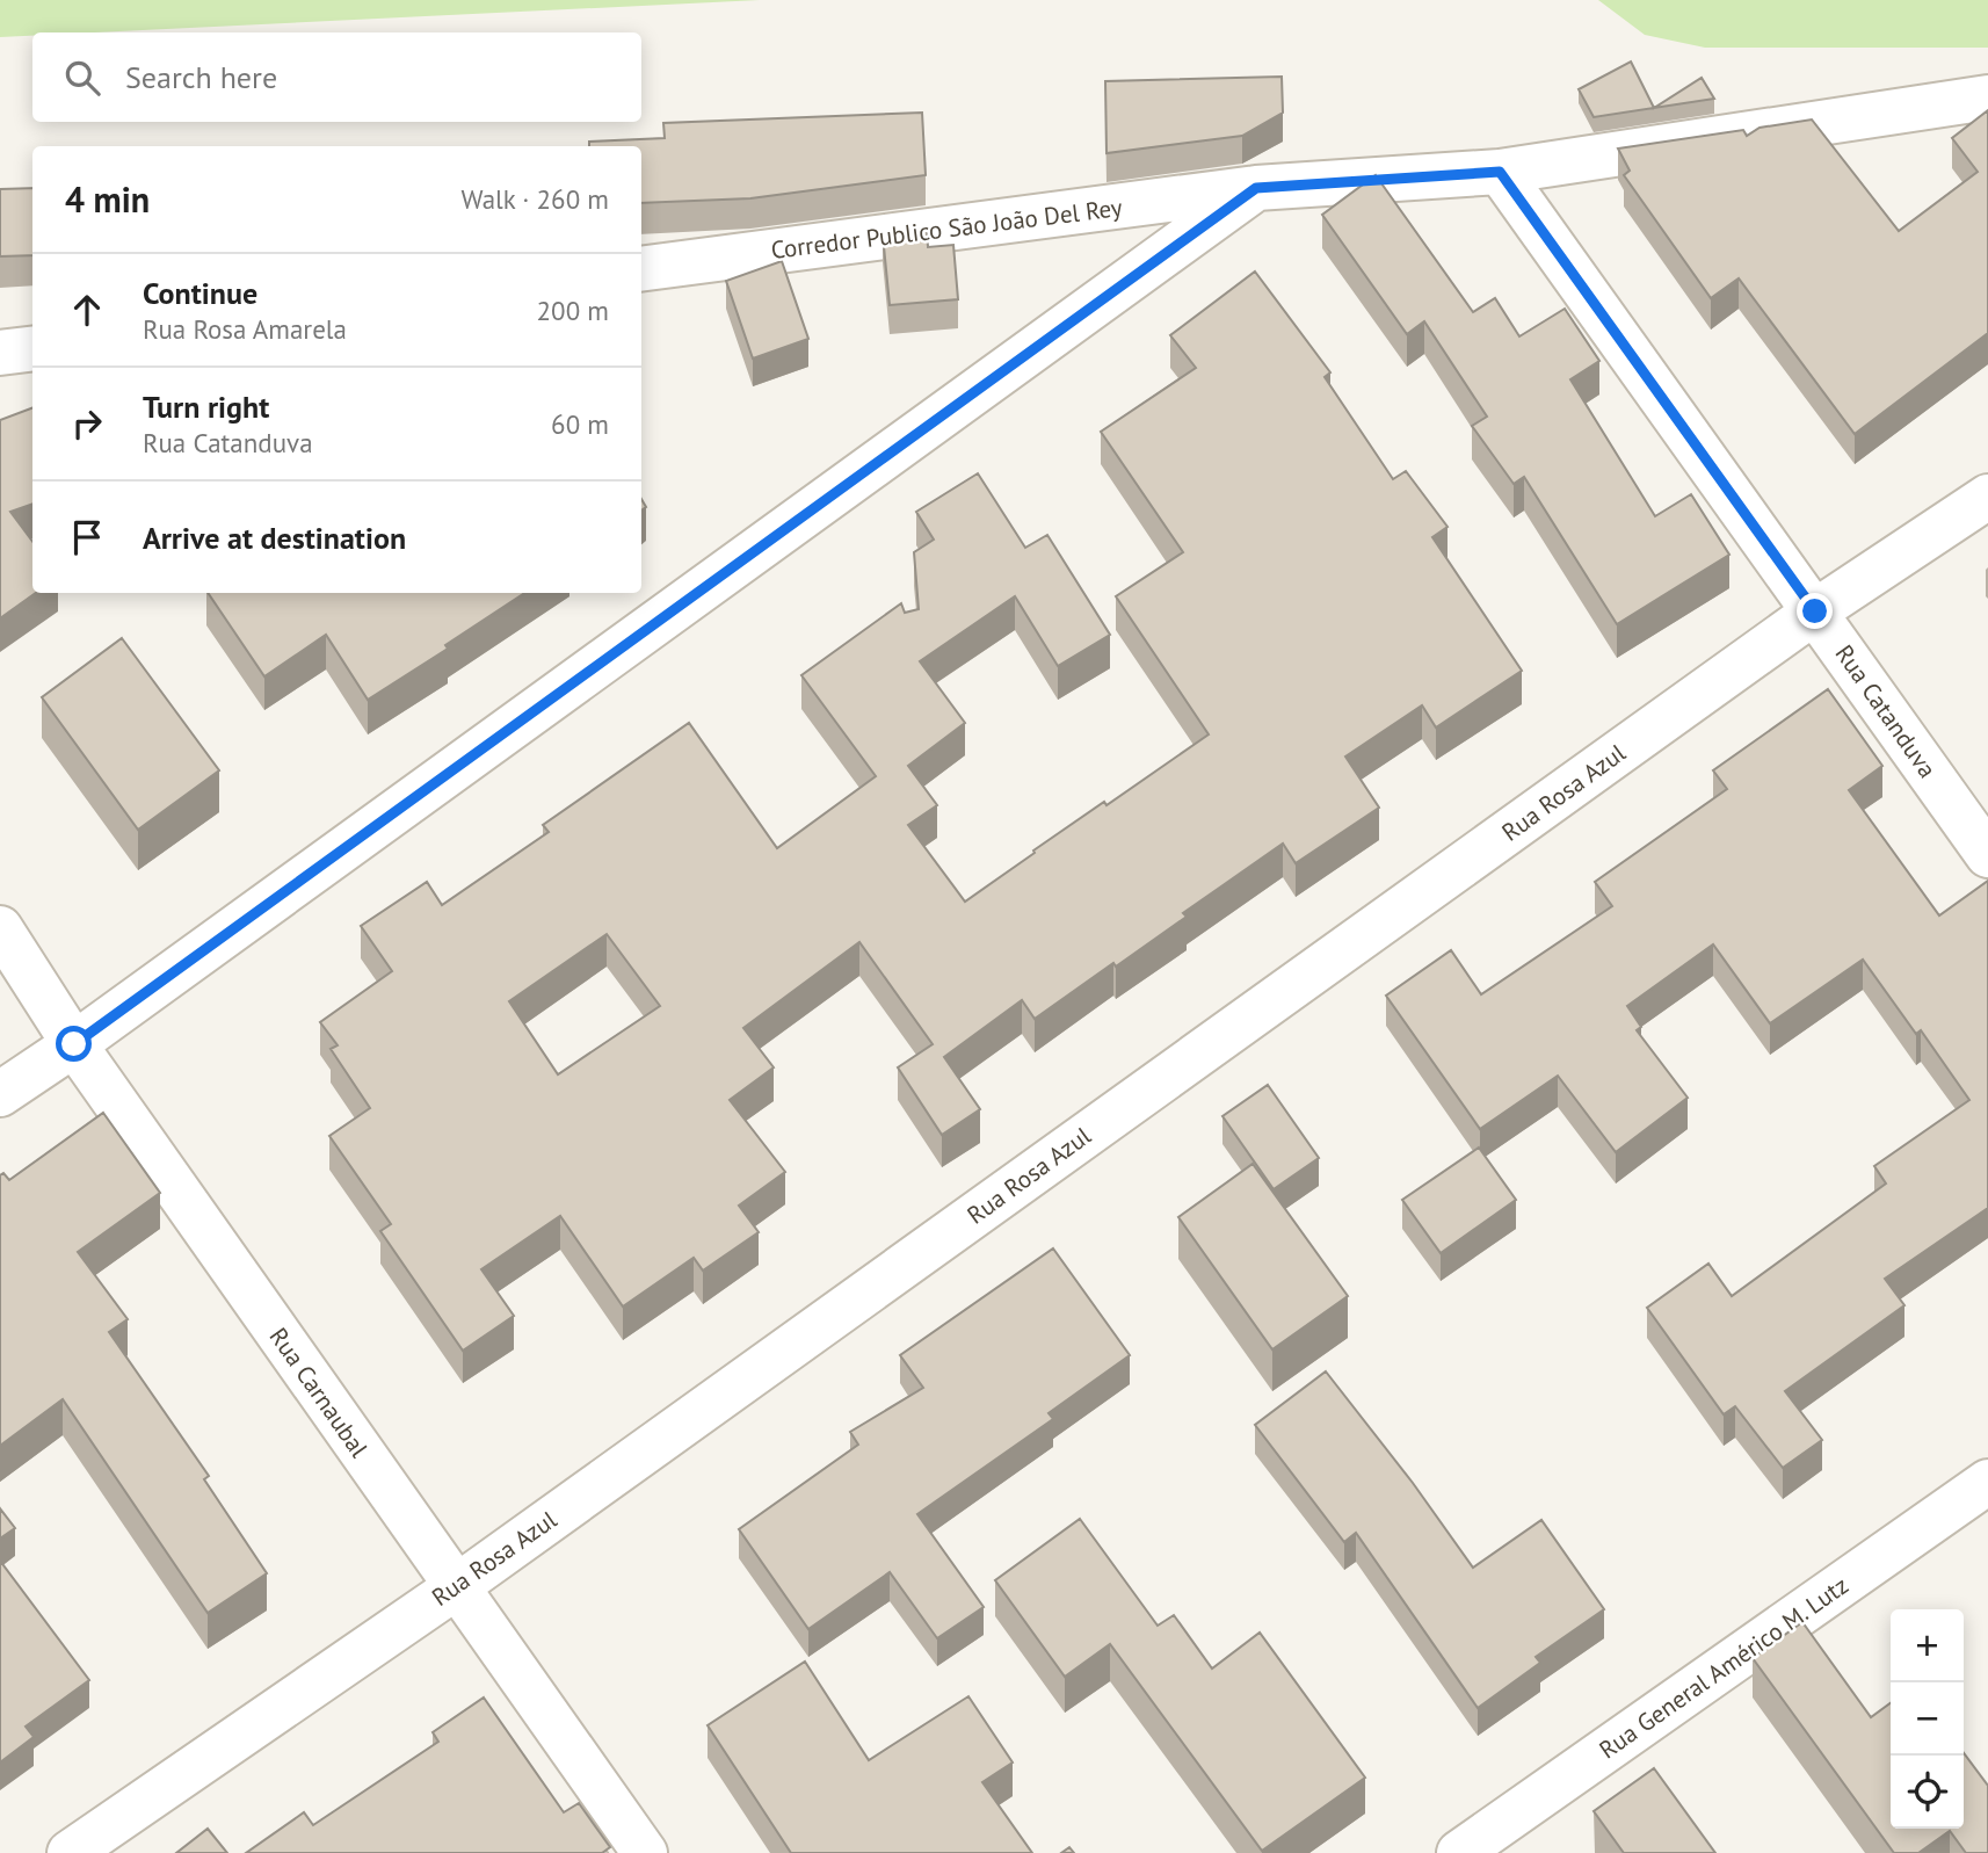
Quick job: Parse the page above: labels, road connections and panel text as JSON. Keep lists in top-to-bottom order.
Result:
{
  "streets": {
    "street": [
      "Corredor Publico São João Del Rey",
      "Rua Catanduva",
      "Rua Rosa Azul",
      "Rua Carnaubal",
      "Rua General Américo M. Lutz"
    ]
  },
  "crossings": [
    ["Corredor Publico São João Del Rey", "Rua Catanduva"],
    ["Rua Catanduva", "Rua Rosa Azul"],
    ["Rua Rosa Azul", "Rua Carnaubal"]
  ],
  "page": {
    "search": "Search here",
    "heading": ["4 min", "Walk · 260 m"],
    "list": [
      ["Continue", "Rua Rosa Amarela", "200 m"],
      ["Turn right", "Rua Catanduva", "60 m"],
      "Arrive at destination"
    ],
    "map_buttons": ["+", "−"]
  }
}
